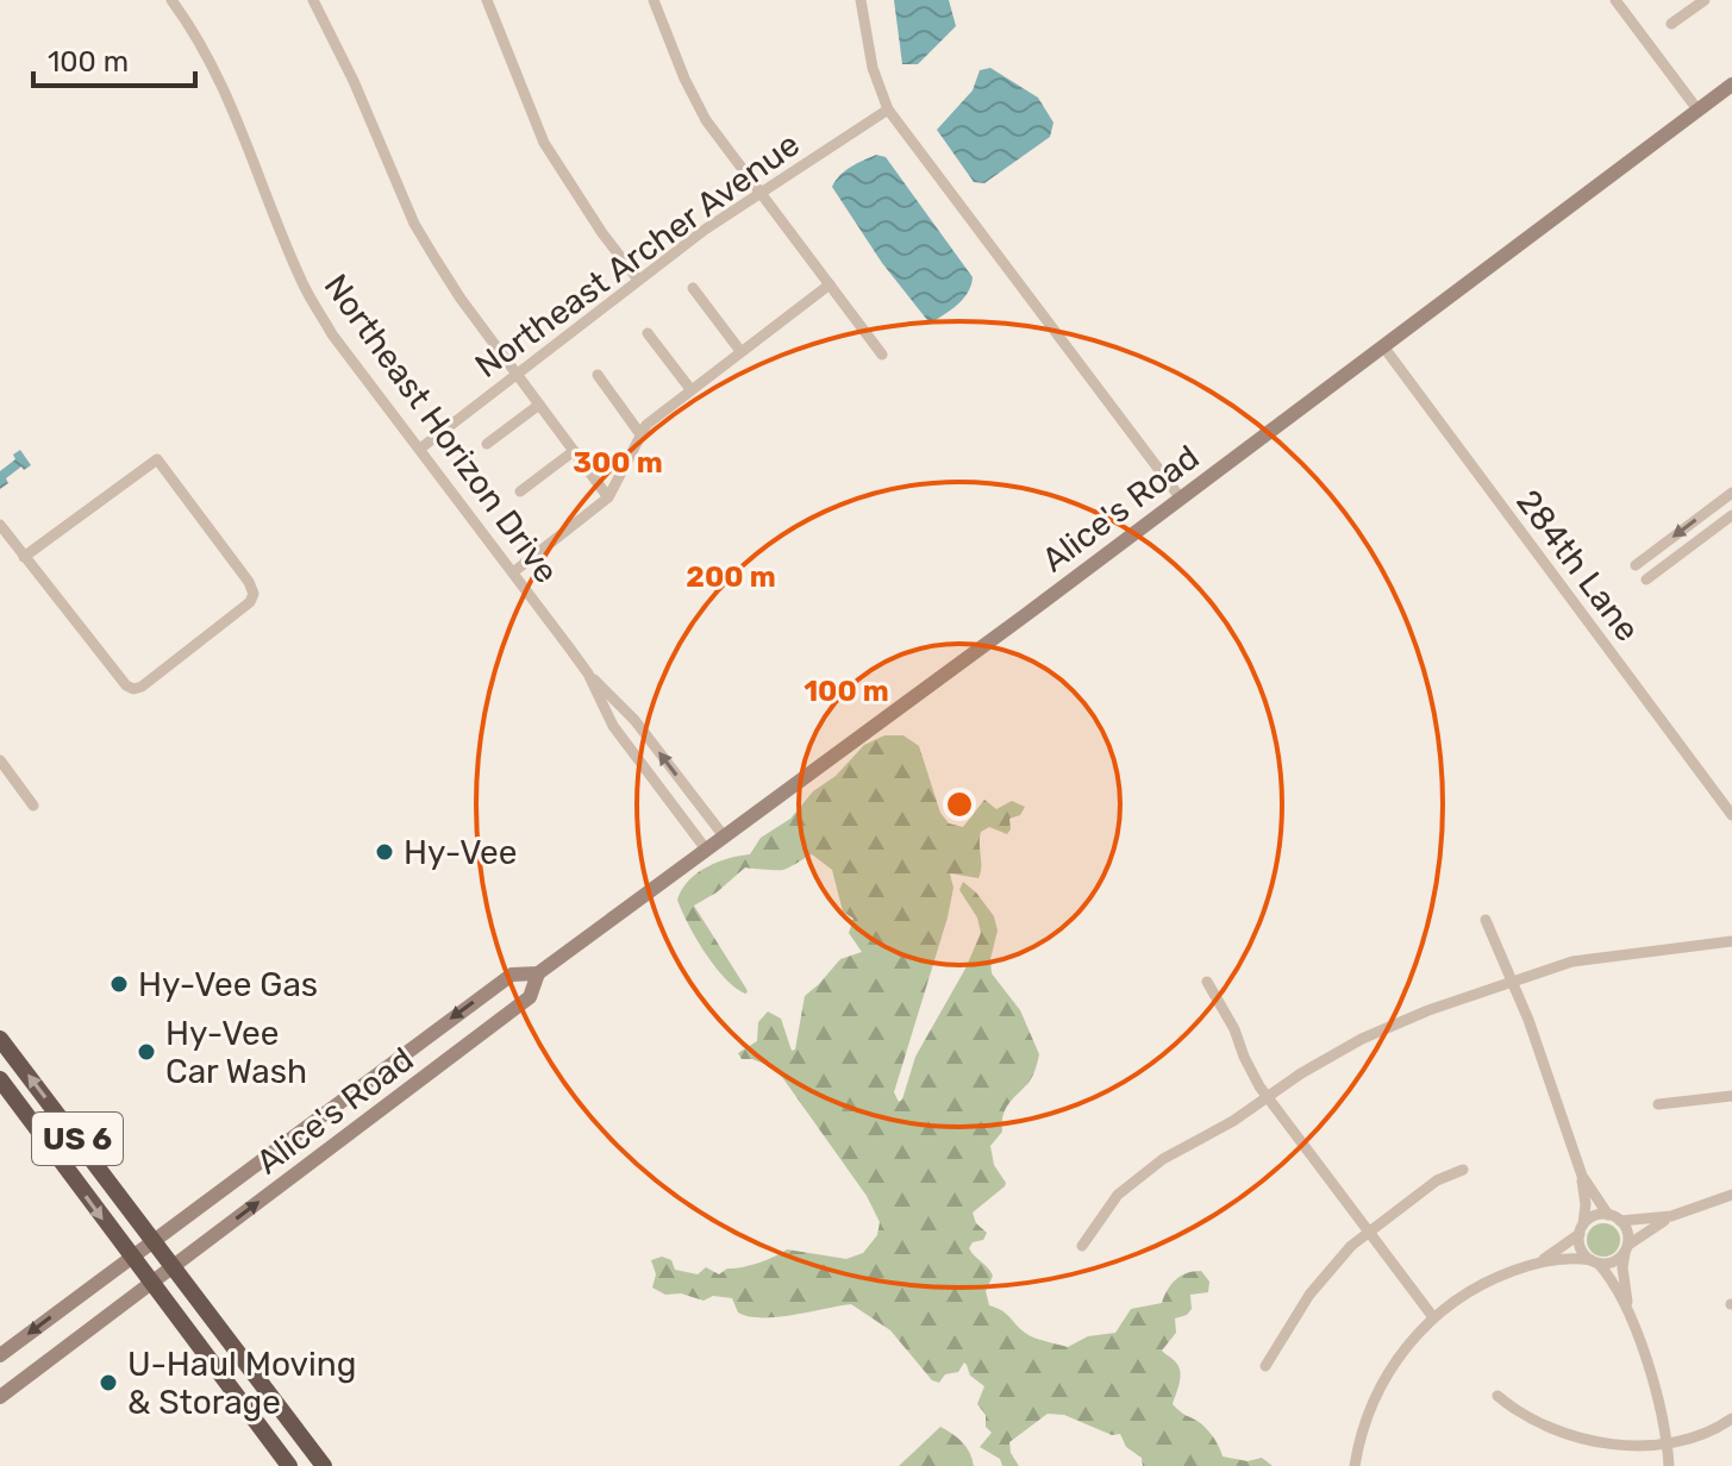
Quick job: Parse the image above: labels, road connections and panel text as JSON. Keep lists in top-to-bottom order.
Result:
{
  "streets": {
    "highway": ["US 6"],
    "main road": ["Alice's Road"],
    "street": ["Northeast Archer Avenue", "Northeast Horizon Drive", "284th Lane"]
  },
  "crossings": [
    ["Northeast Archer Avenue", "Northeast Horizon Drive"],
    ["Northeast Horizon Drive", "Alice's Road"],
    ["Alice's Road", "284th Lane"],
    ["Alice's Road", "US 6"]
  ],
  "places": [
    "Hy-Vee",
    "Hy-Vee Gas",
    "Hy-Vee Car Wash",
    "U-Haul Moving & Storage"
  ],
  "scale_bar": "100 m",
  "rings": ["300 m", "200 m", "100 m"]
}
